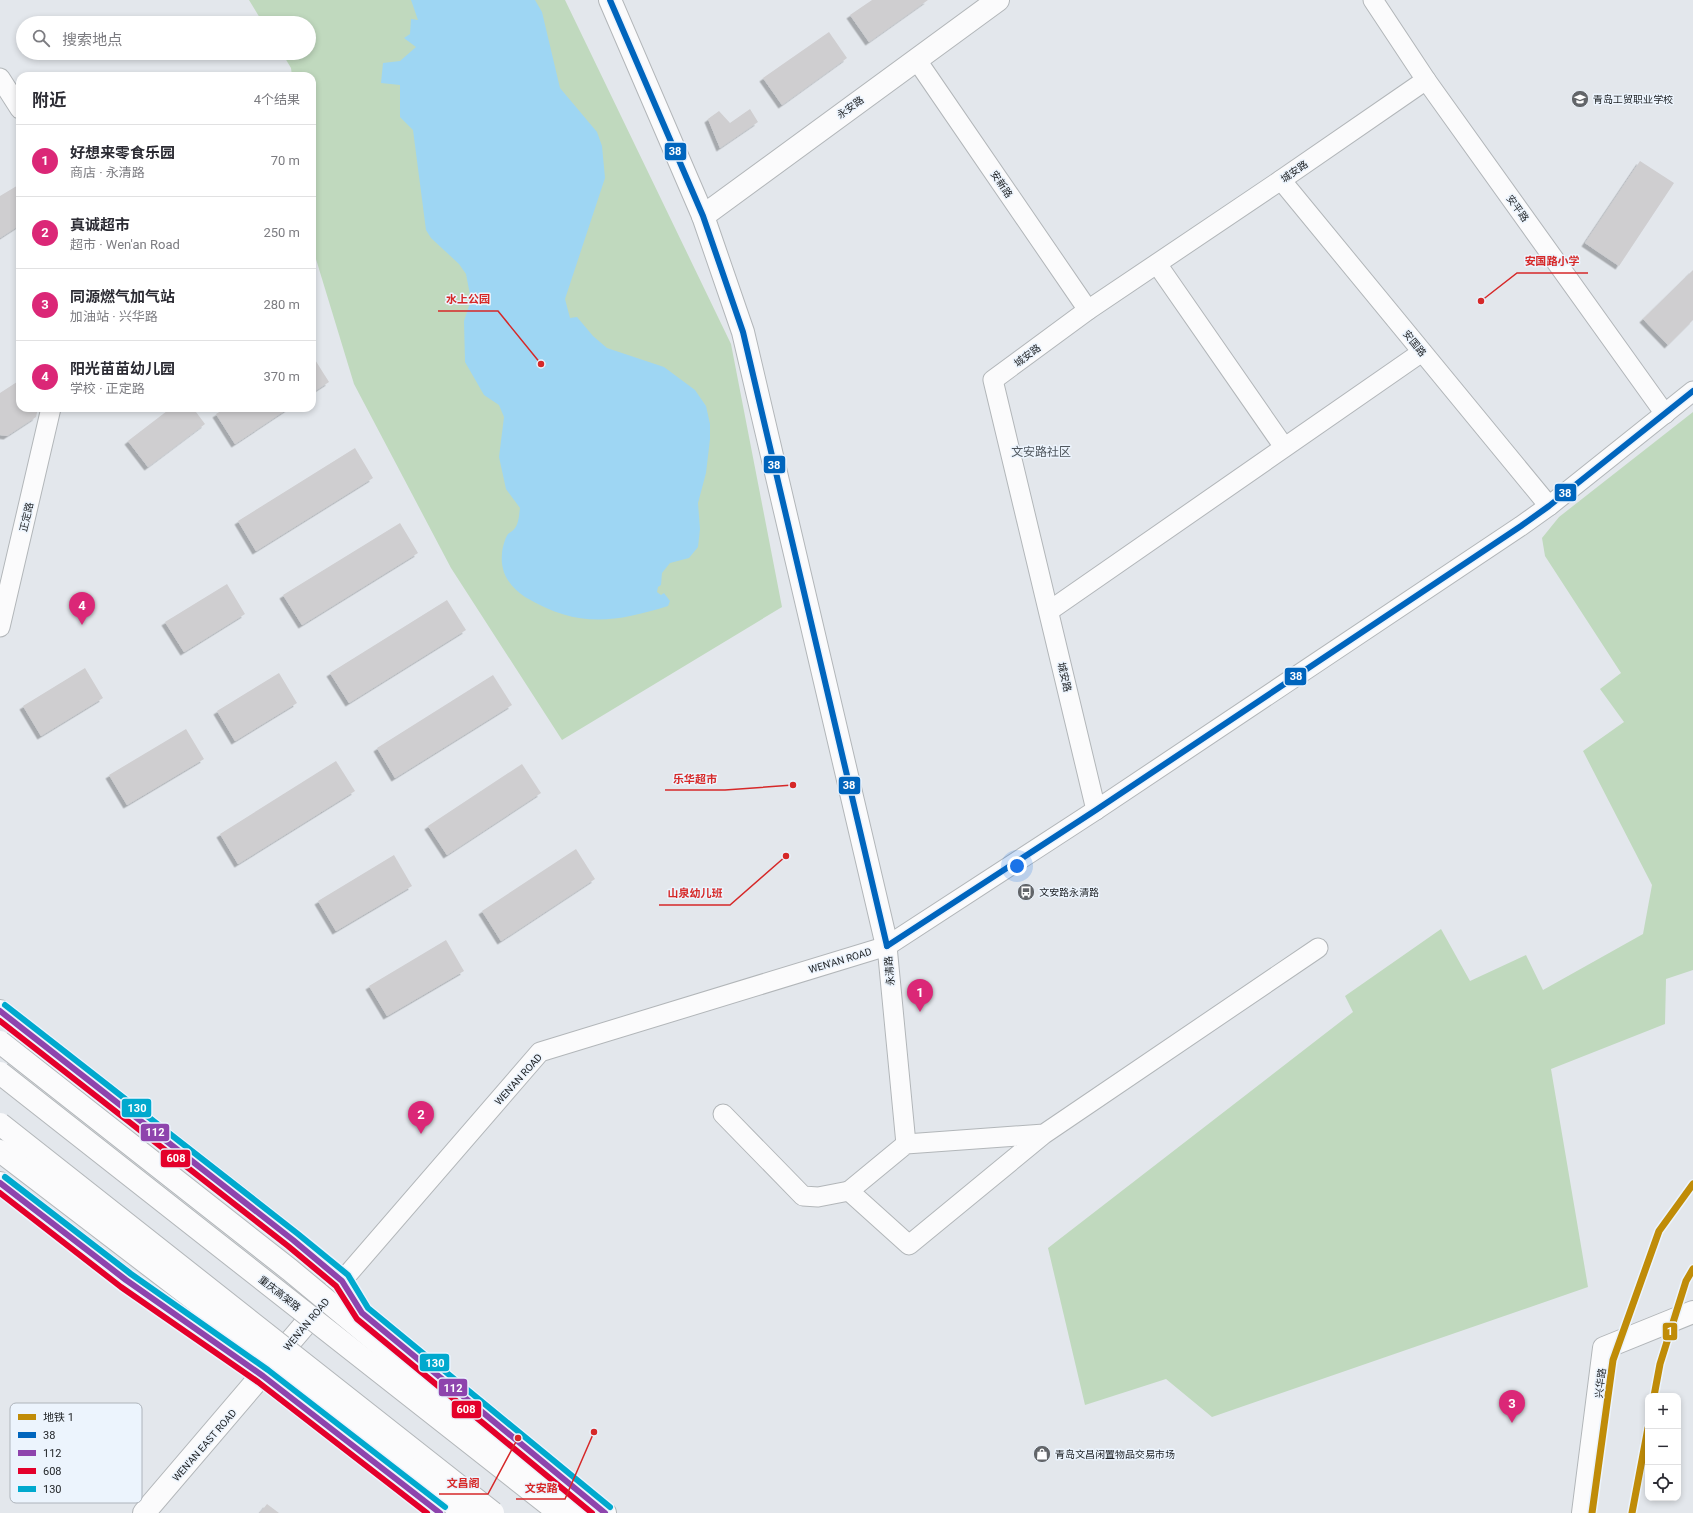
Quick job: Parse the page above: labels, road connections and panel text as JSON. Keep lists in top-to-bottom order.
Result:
{
  "streets": {
    "main road": [
      "永安路",
      "WEN'AN ROAD",
      "永清路",
      "重庆高架路",
      "兴华路",
      "WEN'AN EAST ROAD"
    ],
    "street": [
      "城安路",
      "安新路",
      "安平路",
      "安国路",
      "正定路"
    ]
  },
  "crossings": [
    ["永安路", "安新路"],
    ["永安路", "永清路"],
    ["城安路", "安新路"],
    ["城安路", "安平路"],
    ["城安路", "安国路"],
    ["城安路", "WEN'AN ROAD"],
    ["安平路", "WEN'AN ROAD"],
    ["安国路", "WEN'AN ROAD"],
    ["WEN'AN ROAD", "永清路"],
    ["WEN'AN ROAD", "WEN'AN EAST ROAD"]
  ],
  "districts": ["文安路社区"],
  "places": {
    "school or university": ["青岛工贸职业学校"],
    "other": [
      "安国路小学",
      "水上公园",
      "乐华超市",
      "山泉幼儿班",
      "文安路",
      "文昌阁"
    ],
    "bus stop": ["文安路永清路"],
    "shop": ["青岛文昌闲置物品交易市场"]
  },
  "lines": [
    "transit line 38",
    "transit line 130",
    "transit line 112",
    "transit line 608",
    "metro line 1"
  ],
  "legend": [
    "地铁 1",
    "38",
    "112",
    "608",
    "130"
  ],
  "page": {
    "search": "搜索地点",
    "heading": ["附近", "4个结果"],
    "list": [
      {
        "mark": "1",
        "name": "好想来零食乐园",
        "note": "商店 · 永清路",
        "value": "70 m"
      },
      {
        "mark": "2",
        "name": "真诚超市",
        "note": "超市 · Wen'an Road",
        "value": "250 m"
      },
      {
        "mark": "3",
        "name": "同源燃气加气站",
        "note": "加油站 · 兴华路",
        "value": "280 m"
      },
      {
        "mark": "4",
        "name": "阳光苗苗幼儿园",
        "note": "学校 · 正定路",
        "value": "370 m"
      }
    ],
    "pins": [
      "4",
      "1",
      "2",
      "3"
    ],
    "map_buttons": ["+", "−"]
  }
}
